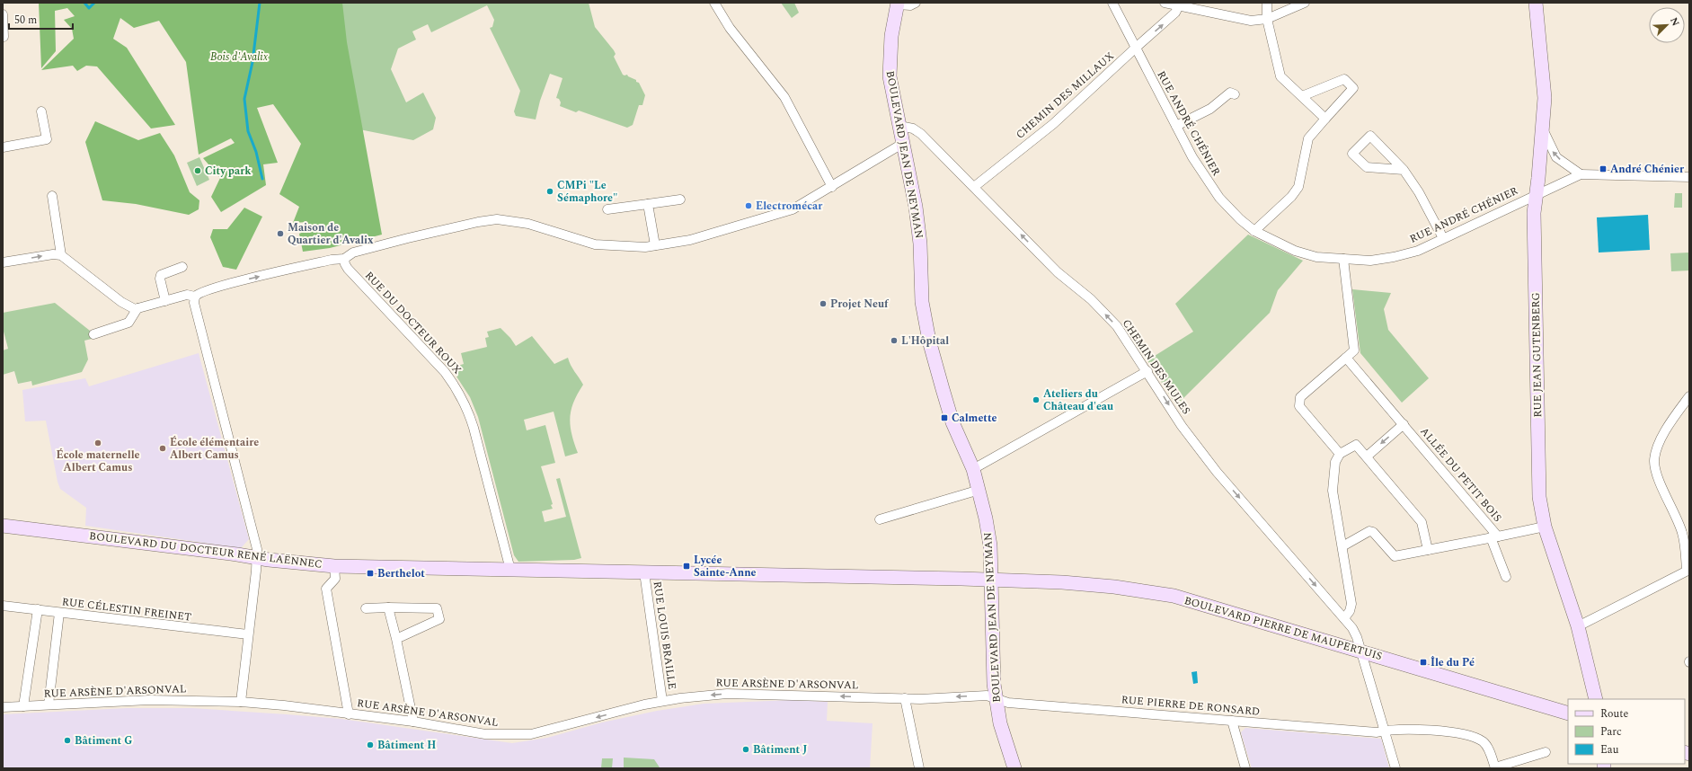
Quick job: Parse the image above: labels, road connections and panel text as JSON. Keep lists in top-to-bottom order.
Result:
{
  "streets": {
    "street": [
      "CHEMIN DES MILLAUX",
      "RUE ANDRÉ CHÉNIER",
      "BOULEVARD JEAN DE NEYMAN",
      "RUE DU DOCTEUR ROUX",
      "RUE JEAN GUTENBERG",
      "CHEMIN DES MULES",
      "ALLÉE DU PETIT BOIS",
      "BOULEVARD DU DOCTEUR RENÉ LAËNNEC",
      "RUE CÉLESTIN FREINET",
      "BOULEVARD PIERRE DE MAUPERTUIS",
      "RUE LOUIS BRAILLE",
      "RUE ARSÈNE D'ARSONVAL",
      "RUE PIERRE DE RONSARD"
    ]
  },
  "crossings": [
    ["CHEMIN DES MILLAUX", "RUE ANDRÉ CHÉNIER"],
    ["CHEMIN DES MILLAUX", "CHEMIN DES MULES"],
    ["RUE ANDRÉ CHÉNIER", "RUE JEAN GUTENBERG"],
    ["BOULEVARD JEAN DE NEYMAN", "CHEMIN DES MULES"],
    ["BOULEVARD JEAN DE NEYMAN", "BOULEVARD DU DOCTEUR RENÉ LAËNNEC"],
    ["BOULEVARD JEAN DE NEYMAN", "BOULEVARD PIERRE DE MAUPERTUIS"],
    ["BOULEVARD JEAN DE NEYMAN", "RUE ARSÈNE D'ARSONVAL"],
    ["BOULEVARD JEAN DE NEYMAN", "RUE PIERRE DE RONSARD"],
    ["RUE DU DOCTEUR ROUX", "BOULEVARD DU DOCTEUR RENÉ LAËNNEC"],
    ["RUE JEAN GUTENBERG", "ALLÉE DU PETIT BOIS"],
    ["CHEMIN DES MULES", "BOULEVARD PIERRE DE MAUPERTUIS"],
    ["CHEMIN DES MULES", "RUE PIERRE DE RONSARD"],
    ["BOULEVARD DU DOCTEUR RENÉ LAËNNEC", "BOULEVARD PIERRE DE MAUPERTUIS"],
    ["BOULEVARD DU DOCTEUR RENÉ LAËNNEC", "RUE LOUIS BRAILLE"],
    ["RUE LOUIS BRAILLE", "RUE ARSÈNE D'ARSONVAL"],
    ["RUE ARSÈNE D'ARSONVAL", "RUE PIERRE DE RONSARD"]
  ],
  "one_way": ["RUE ARSÈNE D'ARSONVAL"],
  "parks": ["Bois d'Avalix"],
  "places": {
    "transit": [
      "André Chénier",
      "Calmette",
      "Lycée Sainte-Anne",
      "Berthelot",
      "Île du Pé"
    ],
    "other": [
      "City park",
      "CMPi \"Le Sémaphore\"",
      "Electromécar",
      "Maison de Quartier d'Avalix",
      "Projet Neuf",
      "L'Hôpital",
      "Ateliers du Château d'eau",
      "École maternelle Albert Camus",
      "École élémentaire Albert Camus",
      "Bâtiment G",
      "Bâtiment H",
      "Bâtiment J"
    ]
  },
  "legend": ["Route", "Parc", "Eau"],
  "scale_bar": "50 m",
  "north": "top right"
}
